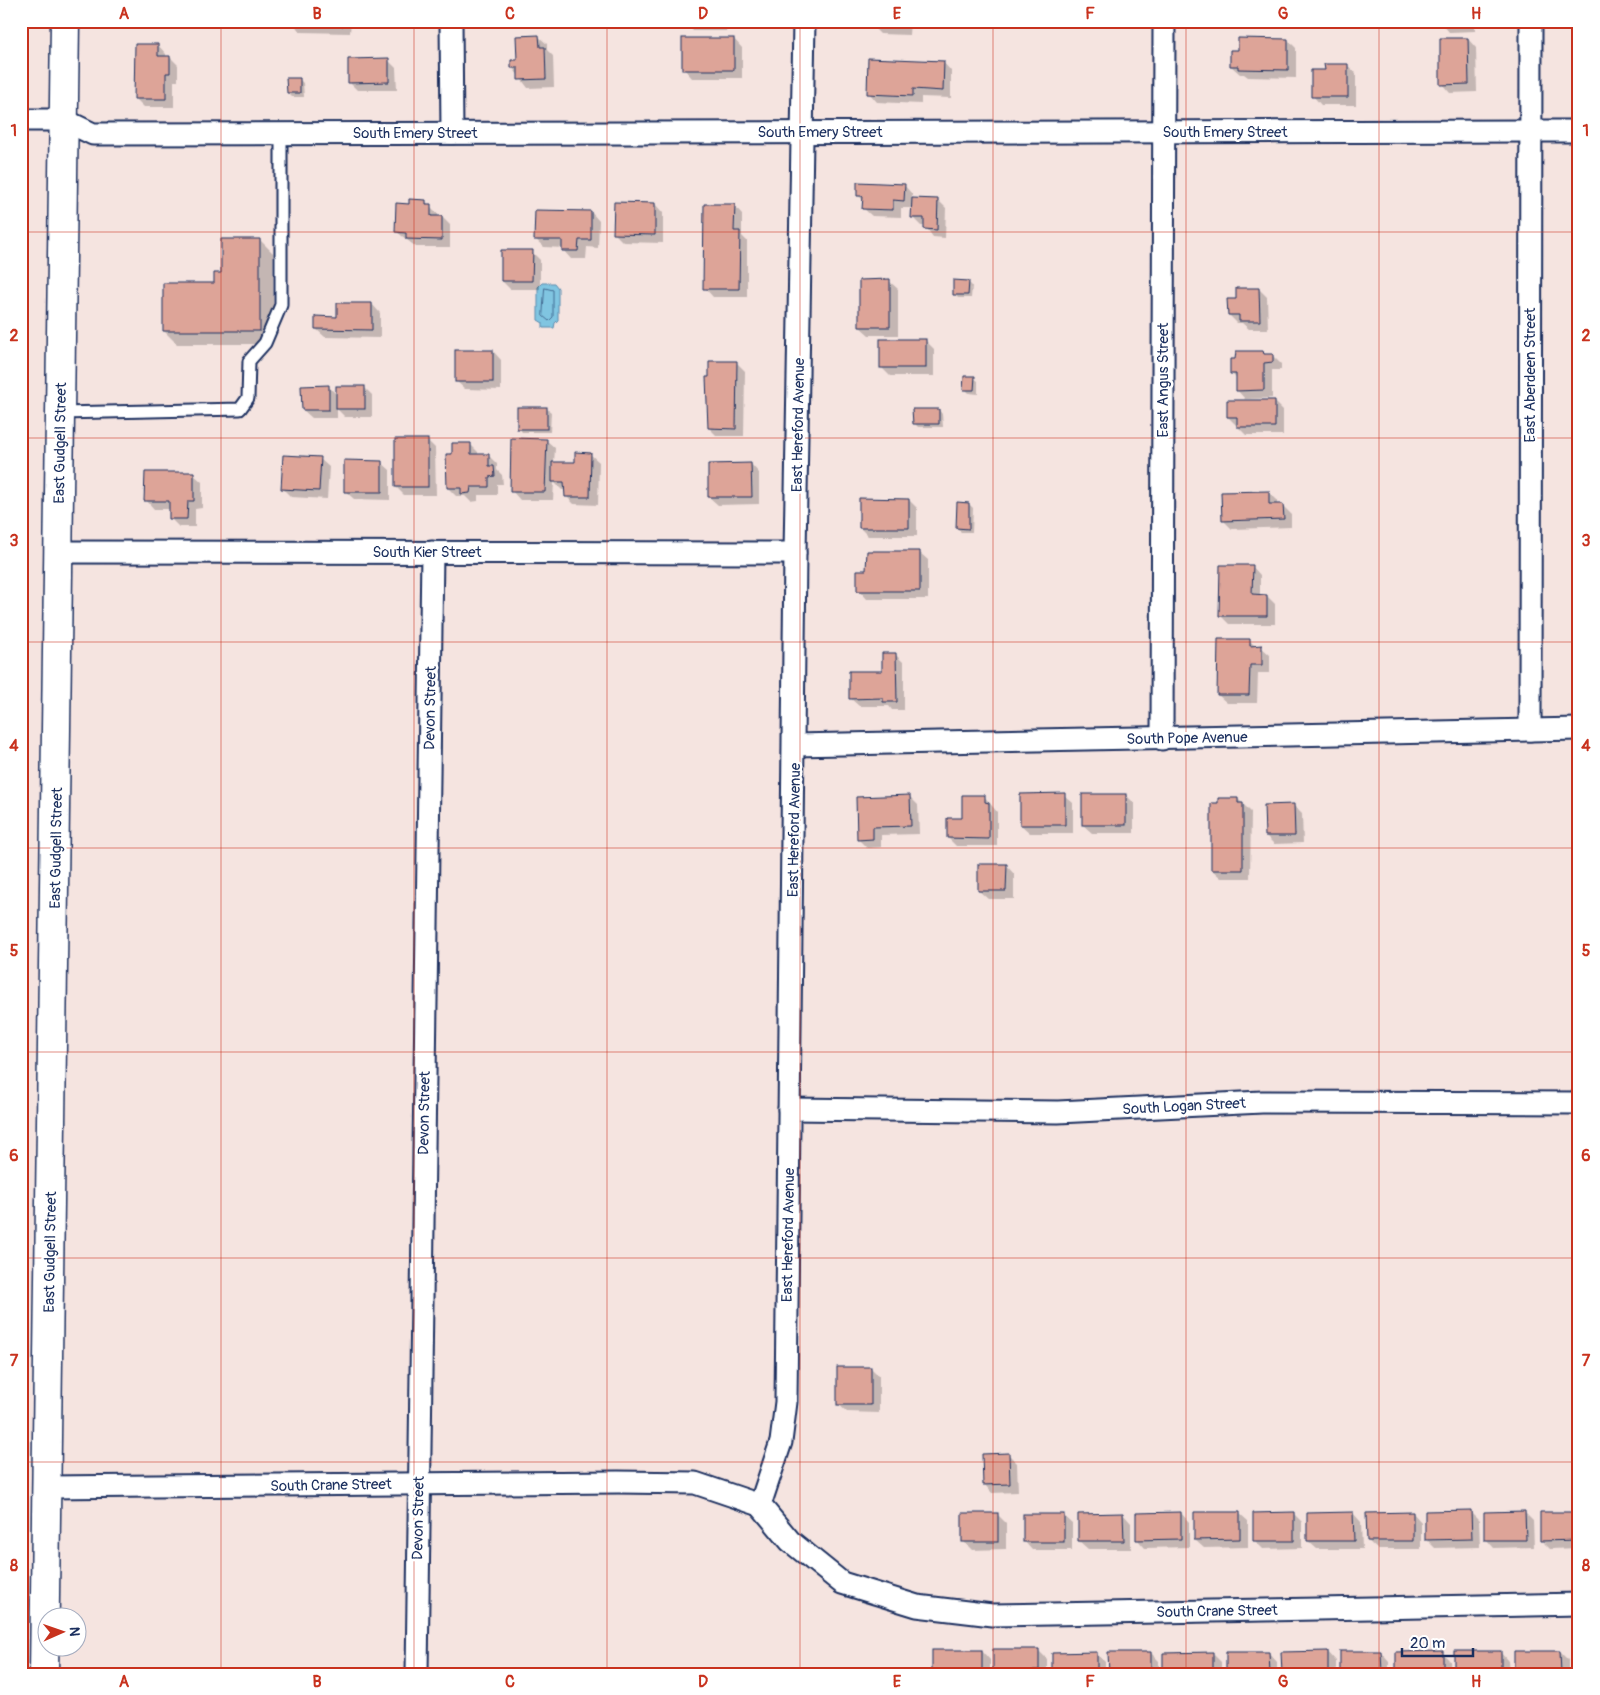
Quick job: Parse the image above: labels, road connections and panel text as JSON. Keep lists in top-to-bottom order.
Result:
{
  "streets": {
    "street": [
      "South Emery Street",
      "East Aberdeen Street",
      "East Angus Street",
      "East Hereford Avenue",
      "East Gudgell Street",
      "South Kier Street",
      "Devon Street",
      "South Pope Avenue",
      "South Logan Street",
      "South Crane Street"
    ]
  },
  "crossings": [
    ["South Emery Street", "East Aberdeen Street"],
    ["South Emery Street", "East Angus Street"],
    ["South Emery Street", "East Hereford Avenue"],
    ["South Emery Street", "East Gudgell Street"],
    ["East Aberdeen Street", "South Pope Avenue"],
    ["East Angus Street", "South Pope Avenue"],
    ["East Hereford Avenue", "South Kier Street"],
    ["East Hereford Avenue", "South Pope Avenue"],
    ["East Hereford Avenue", "South Logan Street"],
    ["East Hereford Avenue", "South Crane Street"],
    ["East Gudgell Street", "South Kier Street"],
    ["East Gudgell Street", "South Crane Street"],
    ["South Kier Street", "Devon Street"],
    ["Devon Street", "South Crane Street"]
  ],
  "scale_bar": "20 m",
  "north": "right",
  "grid": {
    "columns": [
      "A",
      "B",
      "C",
      "D",
      "E",
      "F",
      "G",
      "H"
    ],
    "rows": [
      "1",
      "2",
      "3",
      "4",
      "5",
      "6",
      "7",
      "8"
    ]
  }
}
